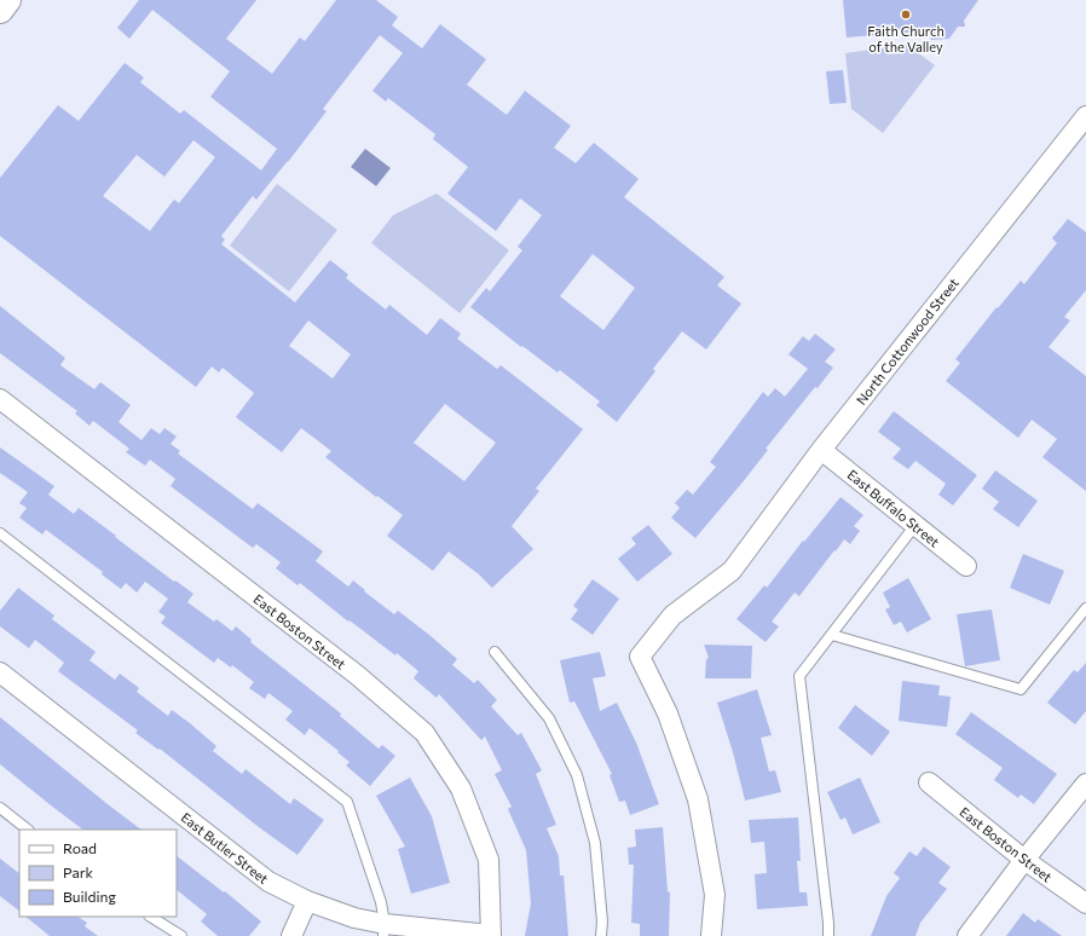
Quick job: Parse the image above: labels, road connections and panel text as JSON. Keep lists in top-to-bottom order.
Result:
{
  "streets": {
    "street": [
      "North Cottonwood Street",
      "East Buffalo Street",
      "East Boston Street",
      "East Butler Street"
    ]
  },
  "crossings": [
    ["North Cottonwood Street", "East Buffalo Street"],
    ["East Boston Street", "East Butler Street"]
  ],
  "places": ["Faith Church of the Valley"],
  "legend": ["Road", "Park", "Building"]
}
